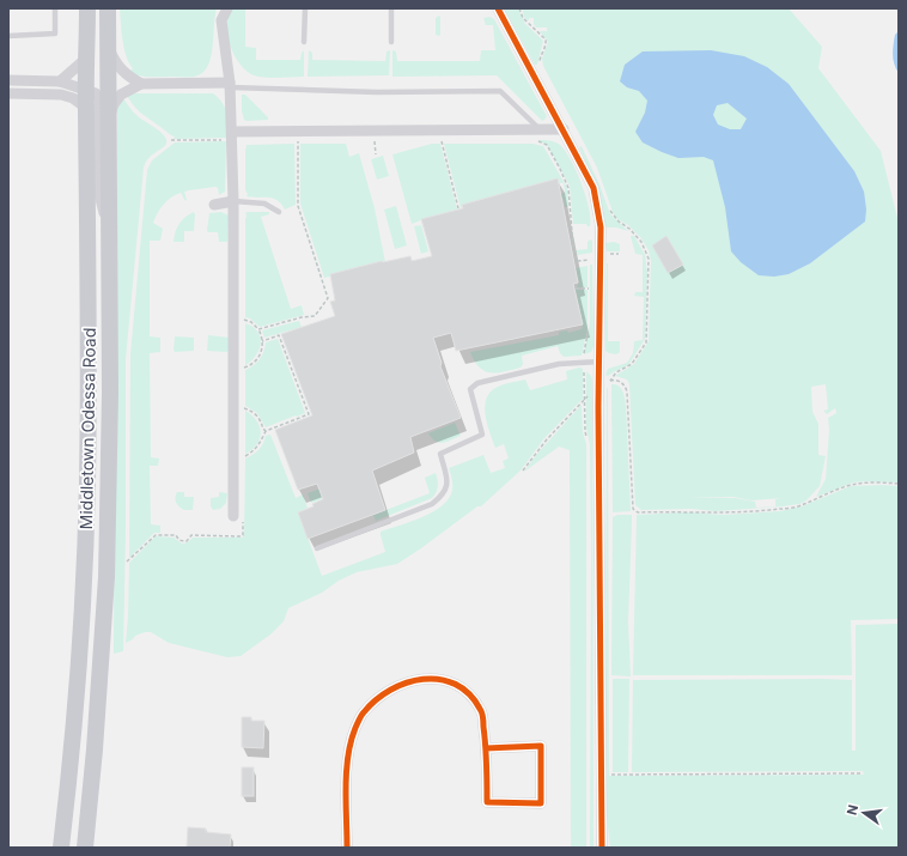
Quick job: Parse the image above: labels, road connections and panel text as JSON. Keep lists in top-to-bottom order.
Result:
{
  "streets": {
    "main road": ["Middletown Odessa Road"]
  },
  "north": "left"
}
